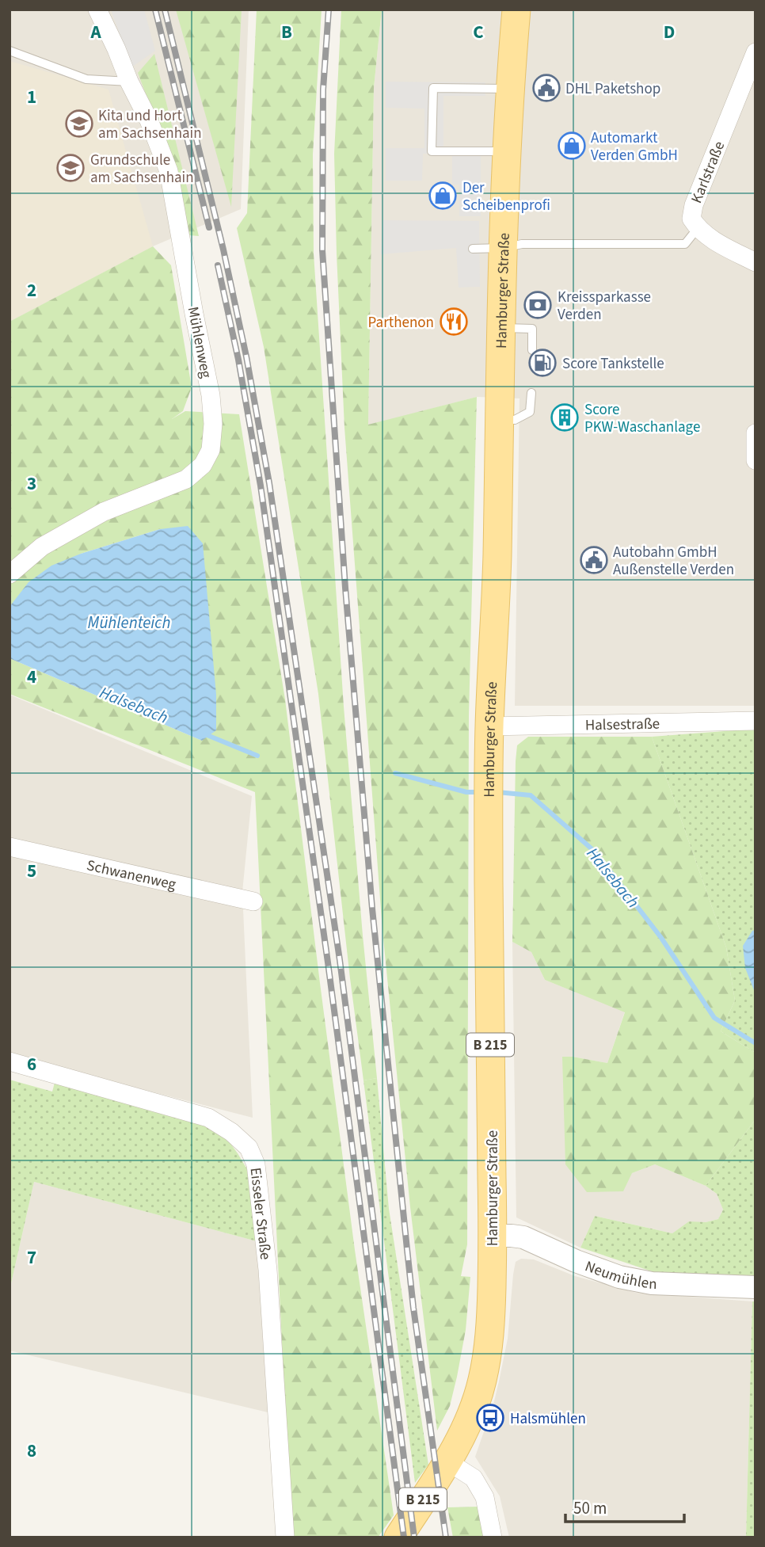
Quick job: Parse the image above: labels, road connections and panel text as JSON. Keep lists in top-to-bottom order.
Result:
{
  "streets": {
    "main road": ["Hamburger Straße", "B 215"],
    "street": [
      "Karlstraße",
      "Mühlenweg",
      "Halsestraße",
      "Schwanenweg",
      "Eisseler Straße",
      "Neumühlen"
    ]
  },
  "crossings": [
    ["Hamburger Straße", "Halsestraße"],
    ["Hamburger Straße", "B 215"],
    ["Hamburger Straße", "Neumühlen"]
  ],
  "water": ["Mühlenteich", "Halsebach"],
  "places": {
    "public building": ["DHL Paketshop", "Autobahn GmbH Außenstelle Verden"],
    "school or university": ["Kita und Hort am Sachsenhain", "Grundschule am Sachsenhain"],
    "shop": ["Automarkt Verden GmbH", "Der Scheibenprofi"],
    "bank": ["Kreissparkasse Verden"],
    "restaurant": ["Parthenon"],
    "fuel station": ["Score Tankstelle"],
    "building": ["Score PKW-Waschanlage"],
    "bus stop": ["Halsmühlen"]
  },
  "scale_bar": "50 m",
  "grid": {
    "columns": [
      "A",
      "B",
      "C",
      "D"
    ],
    "rows": [
      "1",
      "2",
      "3",
      "4",
      "5",
      "6",
      "7",
      "8"
    ]
  }
}
